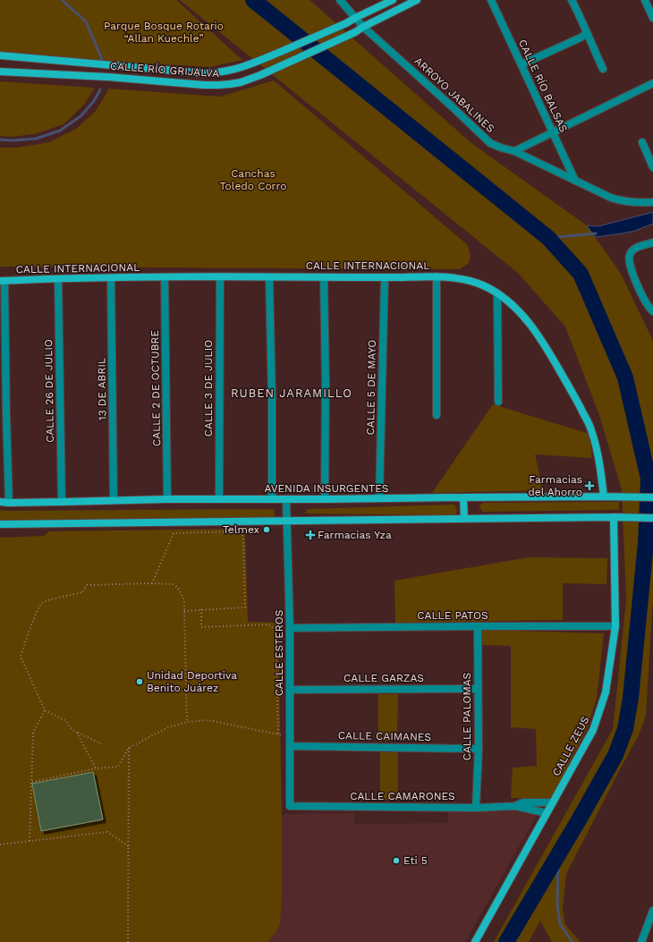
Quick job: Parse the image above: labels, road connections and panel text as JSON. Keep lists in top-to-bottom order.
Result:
{
  "streets": {
    "main road": [
      "CALLE RÍO GRIJALVA",
      "CALLE INTERNACIONAL",
      "AVENIDA INSURGENTES",
      "CALLE ZEUS"
    ],
    "street": [
      "CALLE RÍO BALSAS",
      "ARROYO JABALINES",
      "CALLE 5 DE MAYO",
      "CALLE 2 DE OCTUBRE",
      "CALLE 3 DE JULIO",
      "13 DE ABRIL",
      "CALLE 26 DE JULIO",
      "CALLE PATOS",
      "CALLE ESTEROS",
      "CALLE GARZAS",
      "CALLE PALOMAS",
      "CALLE CAIMANES",
      "CALLE CAMARONES"
    ]
  },
  "crossings": [
    ["CALLE RÍO GRIJALVA", "ARROYO JABALINES"],
    ["CALLE RÍO BALSAS", "ARROYO JABALINES"],
    ["CALLE INTERNACIONAL", "CALLE 5 DE MAYO"],
    ["CALLE INTERNACIONAL", "CALLE 2 DE OCTUBRE"],
    ["CALLE INTERNACIONAL", "CALLE 3 DE JULIO"],
    ["CALLE INTERNACIONAL", "13 DE ABRIL"],
    ["CALLE INTERNACIONAL", "CALLE 26 DE JULIO"],
    ["CALLE INTERNACIONAL", "AVENIDA INSURGENTES"],
    ["CALLE 5 DE MAYO", "AVENIDA INSURGENTES"],
    ["CALLE 2 DE OCTUBRE", "AVENIDA INSURGENTES"],
    ["CALLE 3 DE JULIO", "AVENIDA INSURGENTES"],
    ["13 DE ABRIL", "AVENIDA INSURGENTES"],
    ["CALLE 26 DE JULIO", "AVENIDA INSURGENTES"],
    ["AVENIDA INSURGENTES", "CALLE ESTEROS"],
    ["CALLE PATOS", "CALLE ESTEROS"],
    ["CALLE PATOS", "CALLE PALOMAS"],
    ["CALLE PATOS", "CALLE ZEUS"],
    ["CALLE ESTEROS", "CALLE GARZAS"],
    ["CALLE ESTEROS", "CALLE CAIMANES"],
    ["CALLE ESTEROS", "CALLE CAMARONES"],
    ["CALLE GARZAS", "CALLE PALOMAS"],
    ["CALLE PALOMAS", "CALLE CAIMANES"],
    ["CALLE PALOMAS", "CALLE CAMARONES"],
    ["CALLE ZEUS", "CALLE CAMARONES"]
  ],
  "districts": ["RUBEN JARAMILLO"],
  "parks": ["Parque Bosque Rotario “Allan Kuechle”", "Canchas Toledo Corro"],
  "places": {
    "health": ["Farmacias del Ahorro", "Farmacias Yza"],
    "other": ["Telmex", "Unidad Deportiva Benito Juárez", "Eti 5"]
  }
}
